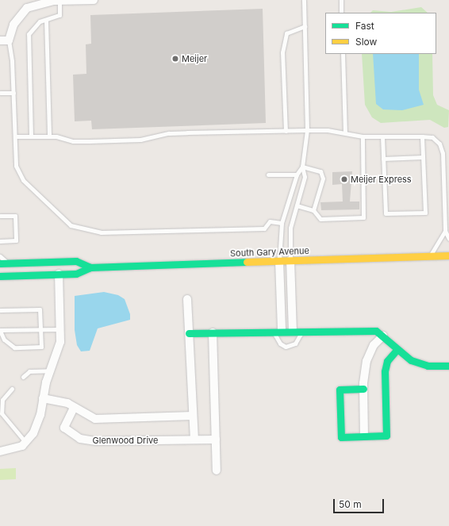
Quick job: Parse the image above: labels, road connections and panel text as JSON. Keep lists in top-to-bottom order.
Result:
{
  "streets": {
    "main road": ["South Gary Avenue"],
    "street": ["Glenwood Drive"]
  },
  "places": ["Meijer", "Meijer Express"],
  "legend": ["Fast", "Slow"],
  "scale_bar": "50 m"
}
